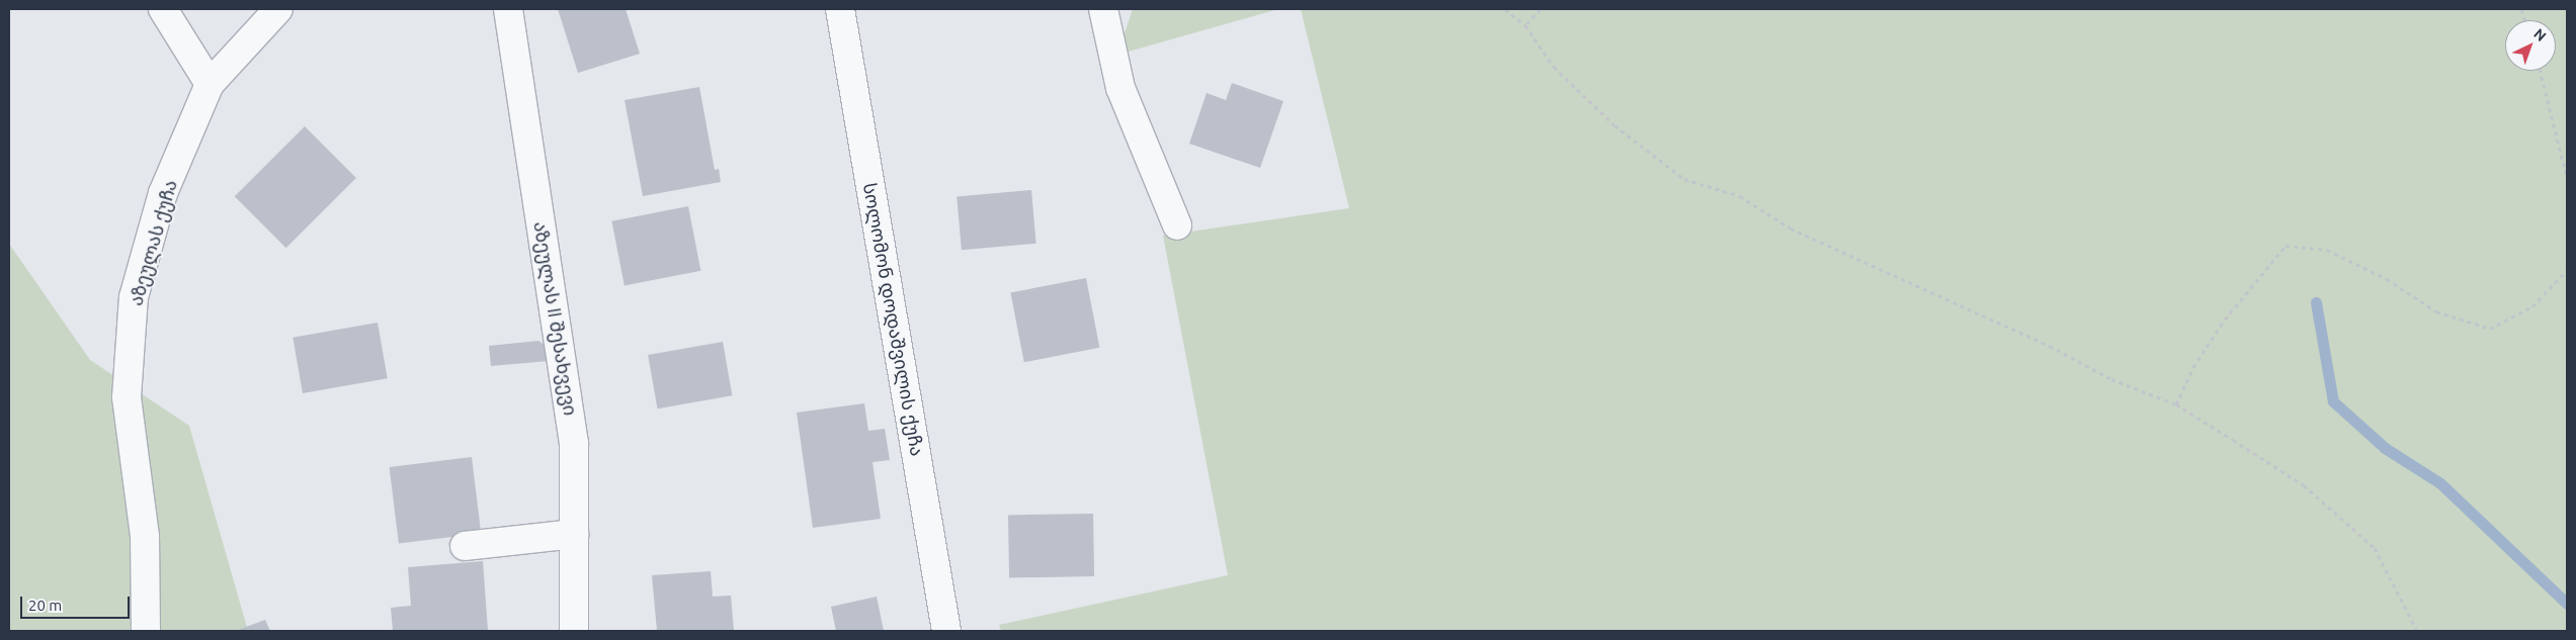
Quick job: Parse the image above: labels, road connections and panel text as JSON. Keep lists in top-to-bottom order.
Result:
{
  "streets": {
    "street": ["აზეულას ქუჩა", "აზეულას II შესახვევი", "სოლომონ დოდაშვილის ქუჩა"]
  },
  "scale_bar": "20 m",
  "north": "top right"
}
